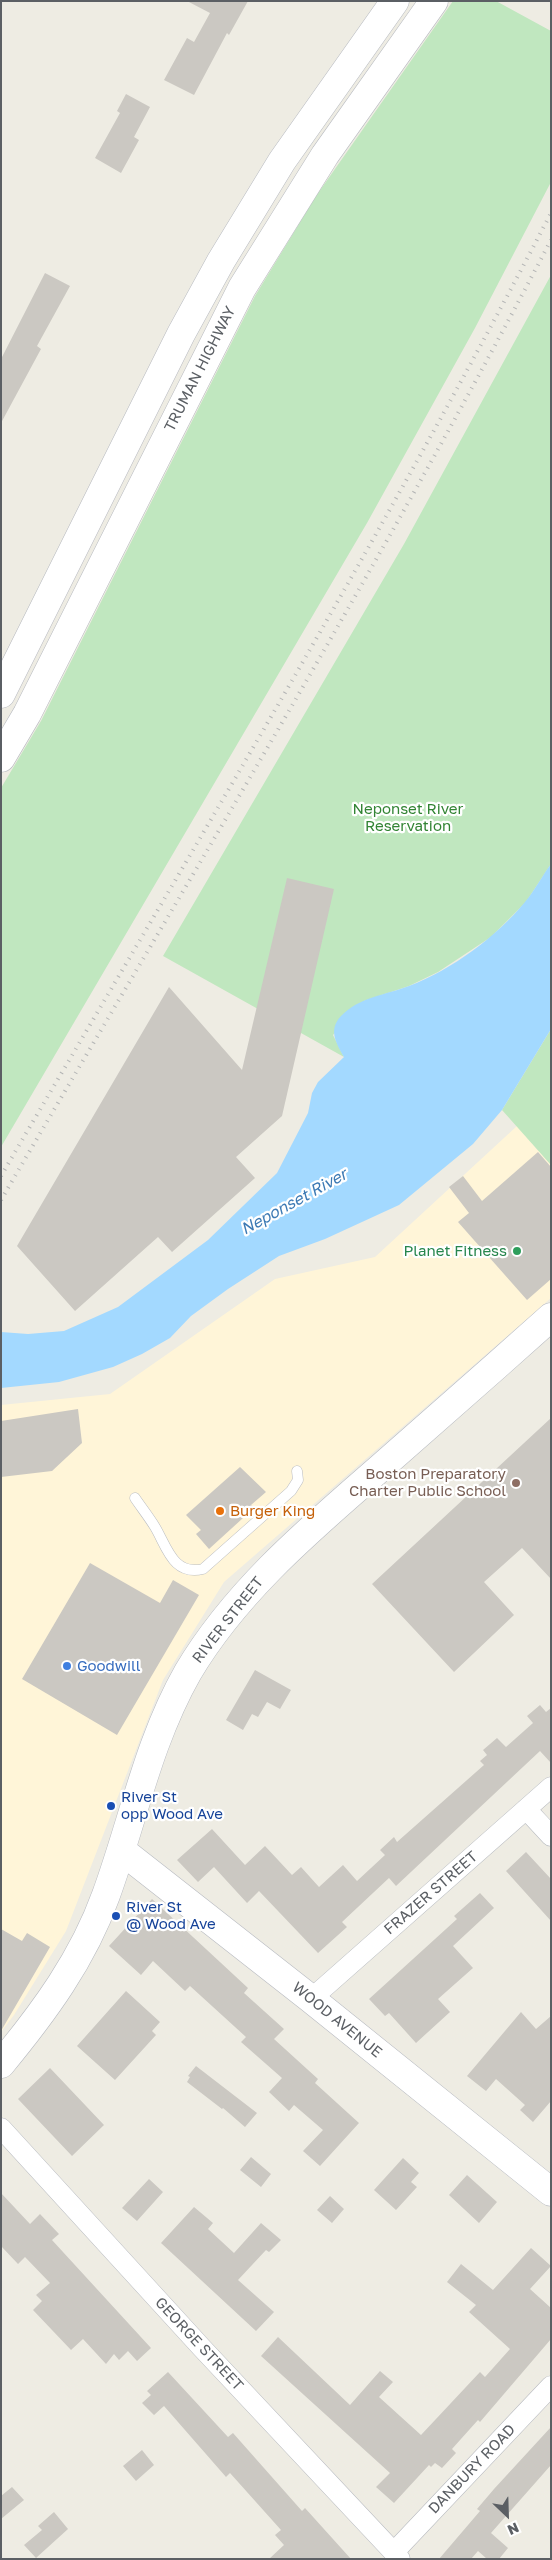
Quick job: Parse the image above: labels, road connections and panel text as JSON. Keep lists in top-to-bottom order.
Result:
{
  "streets": {
    "main road": ["TRUMAN HIGHWAY", "RIVER STREET", "WOOD AVENUE"],
    "street": ["FRAZER STREET", "GEORGE STREET", "DANBURY ROAD"]
  },
  "crossings": [
    ["RIVER STREET", "WOOD AVENUE"],
    ["FRAZER STREET", "WOOD AVENUE"],
    ["GEORGE STREET", "DANBURY ROAD"]
  ],
  "water": ["Neponset River"],
  "parks": ["Neponset River Reservation"],
  "places": [
    "Planet Fitness",
    "Boston Preparatory Charter Public School",
    "Burger King",
    "Goodwill",
    "River St opp Wood Ave",
    "River St @ Wood Ave"
  ],
  "north": "bottom right"
}
